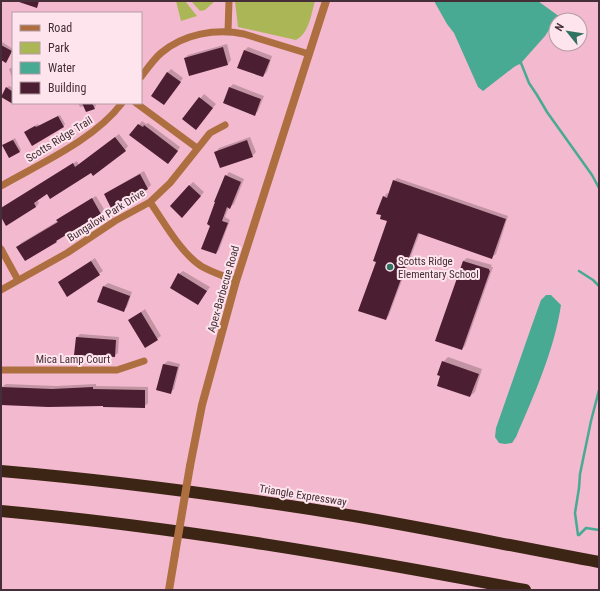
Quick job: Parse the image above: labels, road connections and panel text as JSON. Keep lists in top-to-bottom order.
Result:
{
  "streets": {
    "highway": ["Triangle Expressway"],
    "street": [
      "Scotts Ridge Trail",
      "Bungalow Park Drive",
      "Apex-Barbecue Road",
      "Mica Lamp Court"
    ]
  },
  "places": ["Scotts Ridge Elementary School"],
  "legend": [
    "Road",
    "Park",
    "Water",
    "Building"
  ],
  "north": "top left"
}
